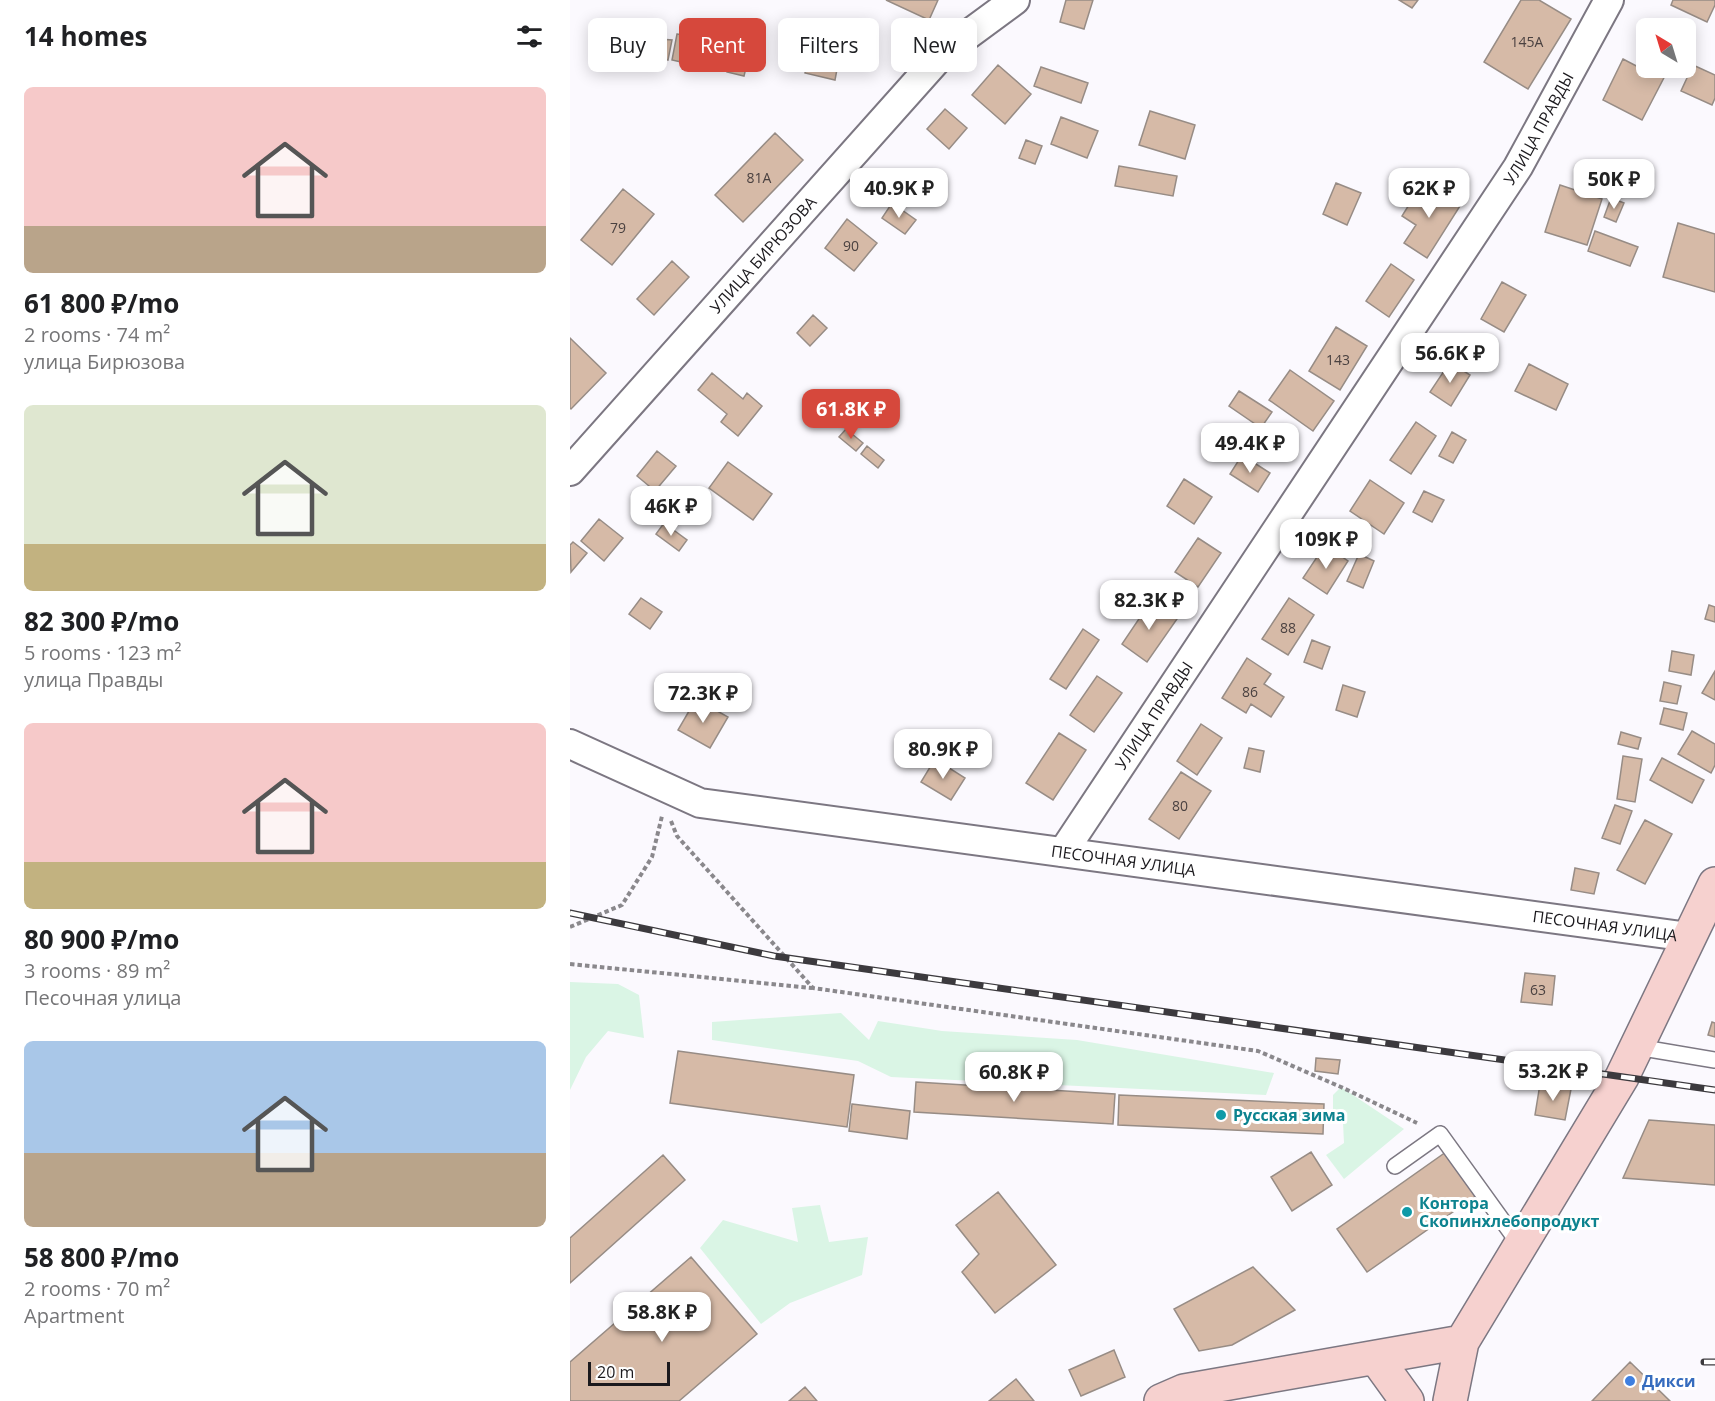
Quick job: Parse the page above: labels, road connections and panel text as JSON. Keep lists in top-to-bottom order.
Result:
{
  "streets": {
    "street": ["УЛИЦА ПРАВДЫ", "УЛИЦА БИРЮЗОВА", "ПЕСОЧНАЯ УЛИЦА"]
  },
  "crossings": [
    ["УЛИЦА ПРАВДЫ", "ПЕСОЧНАЯ УЛИЦА"]
  ],
  "places": ["Русская зима", "Контора Скопинхлебопродукт", "Дикси"],
  "house_numbers": [
    "145А",
    "81А",
    "79",
    "90",
    "143",
    "88",
    "86",
    "80",
    "63"
  ],
  "scale_bar": "20 m",
  "north": "top left",
  "page": {
    "heading": "14 homes",
    "chip": [
      "Buy",
      "Rent",
      "Filters",
      "New"
    ],
    "list": [
      {
        "name": "61 800 ₽/mo",
        "note": "2 rooms · 74 m² · улица Бирюзова"
      },
      {
        "name": "82 300 ₽/mo",
        "note": "5 rooms · 123 m² · улица Правды"
      },
      {
        "name": "80 900 ₽/mo",
        "note": "3 rooms · 89 m² · Песочная улица"
      },
      {
        "name": "58 800 ₽/mo",
        "note": "2 rooms · 70 m² · Apartment"
      }
    ],
    "price": [
      "50K ₽",
      "40.9K ₽",
      "62K ₽",
      "56.6K ₽",
      "61.8K ₽",
      "49.4K ₽",
      "46K ₽",
      "109K ₽",
      "82.3K ₽",
      "72.3K ₽",
      "80.9K ₽",
      "53.2K ₽",
      "60.8K ₽",
      "58.8K ₽"
    ],
    "scale": "20 m"
  }
}
